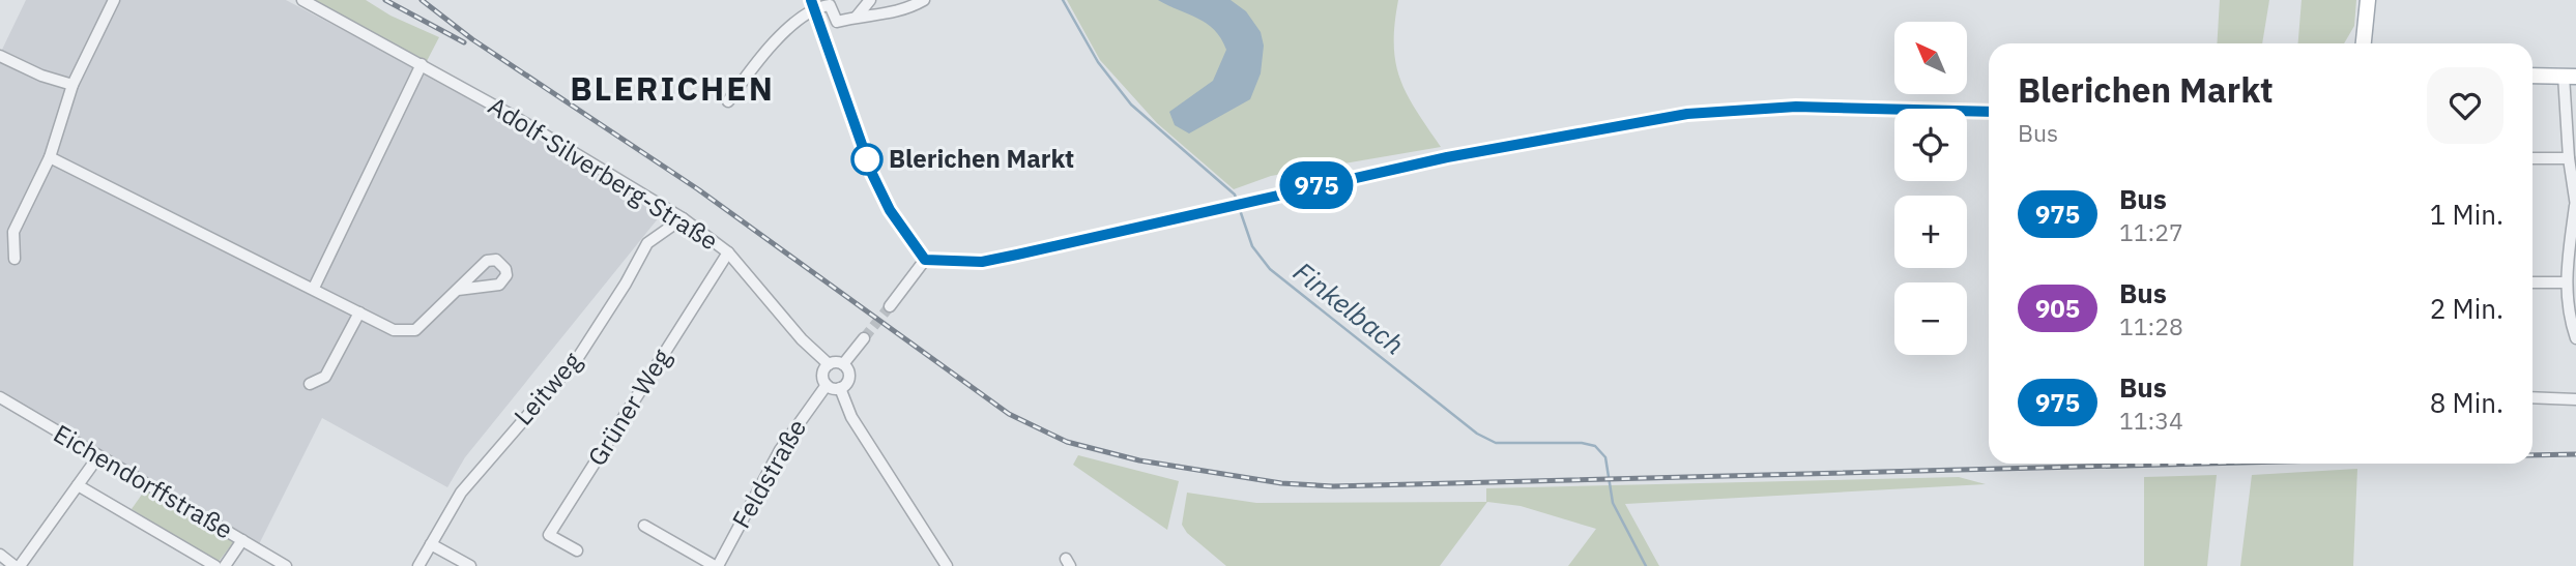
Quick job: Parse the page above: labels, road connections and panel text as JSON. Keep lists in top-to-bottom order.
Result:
{
  "streets": {
    "street": [
      "Adolf-Silverberg-Straße",
      "Leitweg",
      "Grüner Weg",
      "Feldstraße",
      "Eichendorffstraße"
    ]
  },
  "crossings": [
    ["Adolf-Silverberg-Straße", "Leitweg"],
    ["Adolf-Silverberg-Straße", "Grüner Weg"],
    ["Adolf-Silverberg-Straße", "Feldstraße"]
  ],
  "districts": ["BLERICHEN"],
  "water": ["Finkelbach"],
  "places": ["Blerichen Markt"],
  "lines": ["bus line 975"],
  "north": "top left",
  "page": {
    "on_map": "975",
    "map_buttons": ["+", "−"],
    "heading": ["Blerichen Markt", "Bus"],
    "list": [
      {
        "mark": "975",
        "name": "Bus",
        "note": "11:27",
        "value": "1 Min."
      },
      {
        "mark": "905",
        "name": "Bus",
        "note": "11:28",
        "value": "2 Min."
      },
      {
        "mark": "975",
        "name": "Bus",
        "note": "11:34",
        "value": "8 Min."
      }
    ]
  }
}
